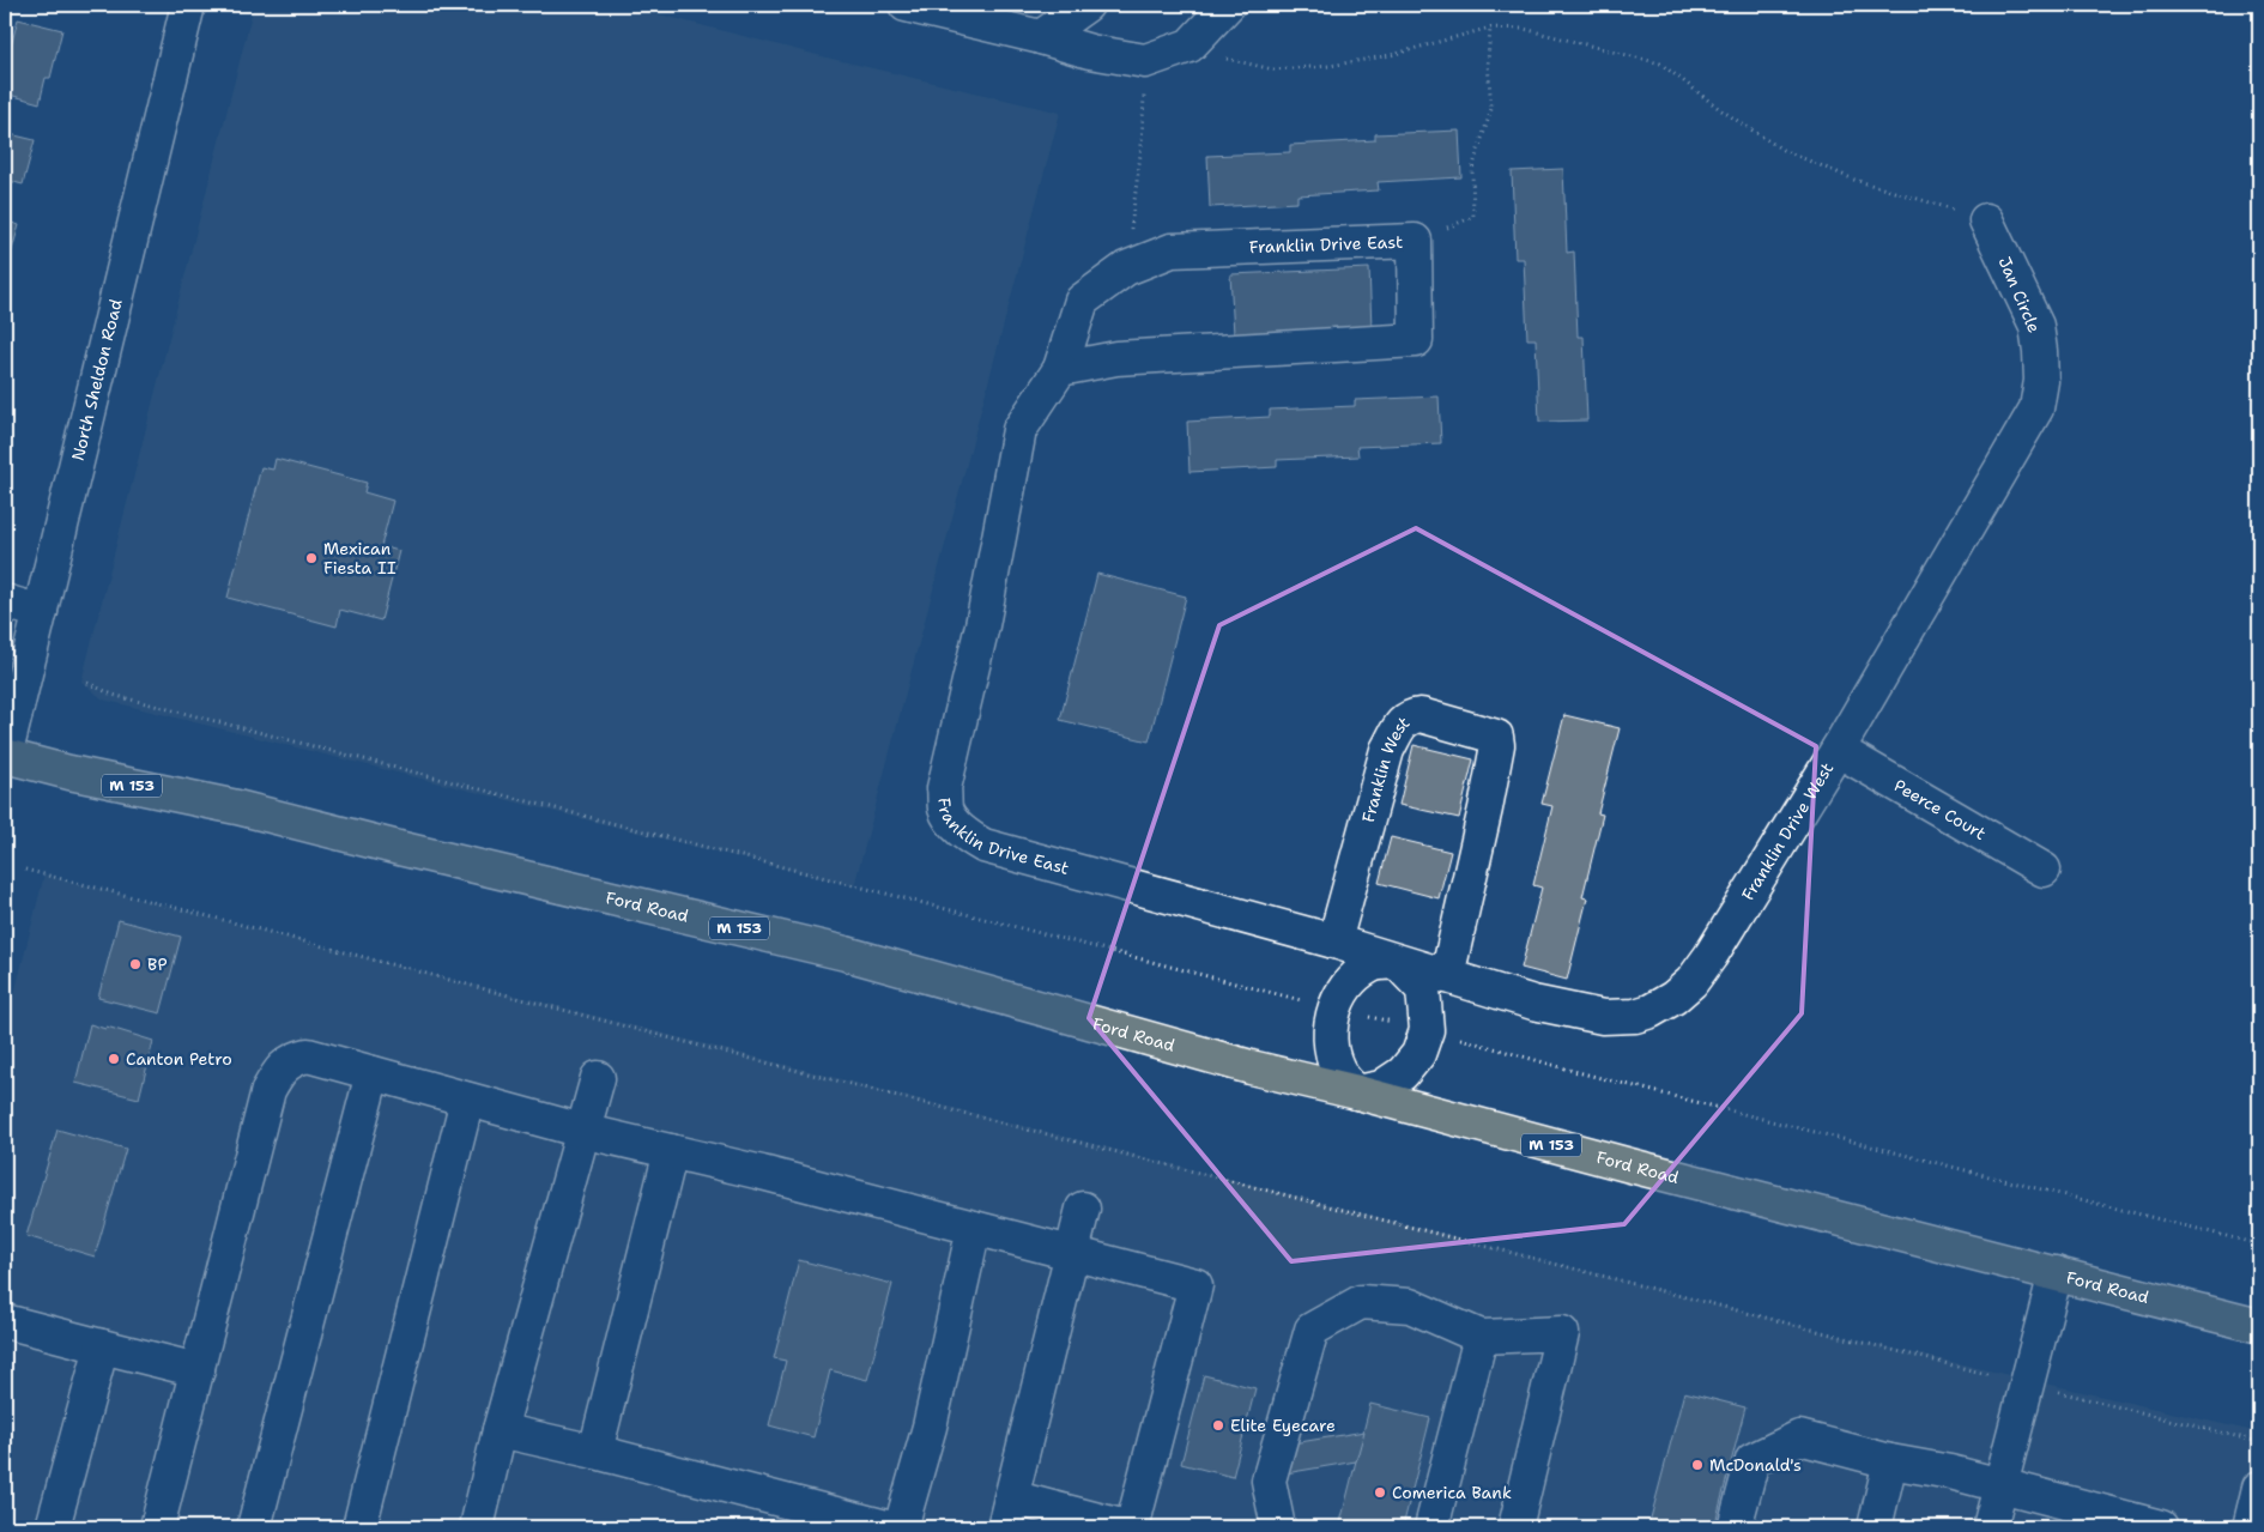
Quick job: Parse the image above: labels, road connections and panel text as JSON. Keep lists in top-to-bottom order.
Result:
{
  "streets": {
    "main road": ["M 153", "Ford Road"],
    "street": [
      "Franklin Drive East",
      "Jan Circle",
      "North Sheldon Road",
      "Franklin West",
      "Peerce Court",
      "Franklin Drive West"
    ]
  },
  "crossings": [
    ["Franklin Drive East", "Franklin West"],
    ["Franklin Drive East", "Franklin Drive West"],
    ["Jan Circle", "Franklin Drive West"],
    ["North Sheldon Road", "Ford Road"],
    ["Franklin West", "Franklin Drive West"],
    ["Peerce Court", "Franklin Drive West"]
  ],
  "places": [
    "Mexican Fiesta II",
    "BP",
    "Canton Petro",
    "Elite Eyecare",
    "McDonald's",
    "Comerica Bank"
  ]
}
